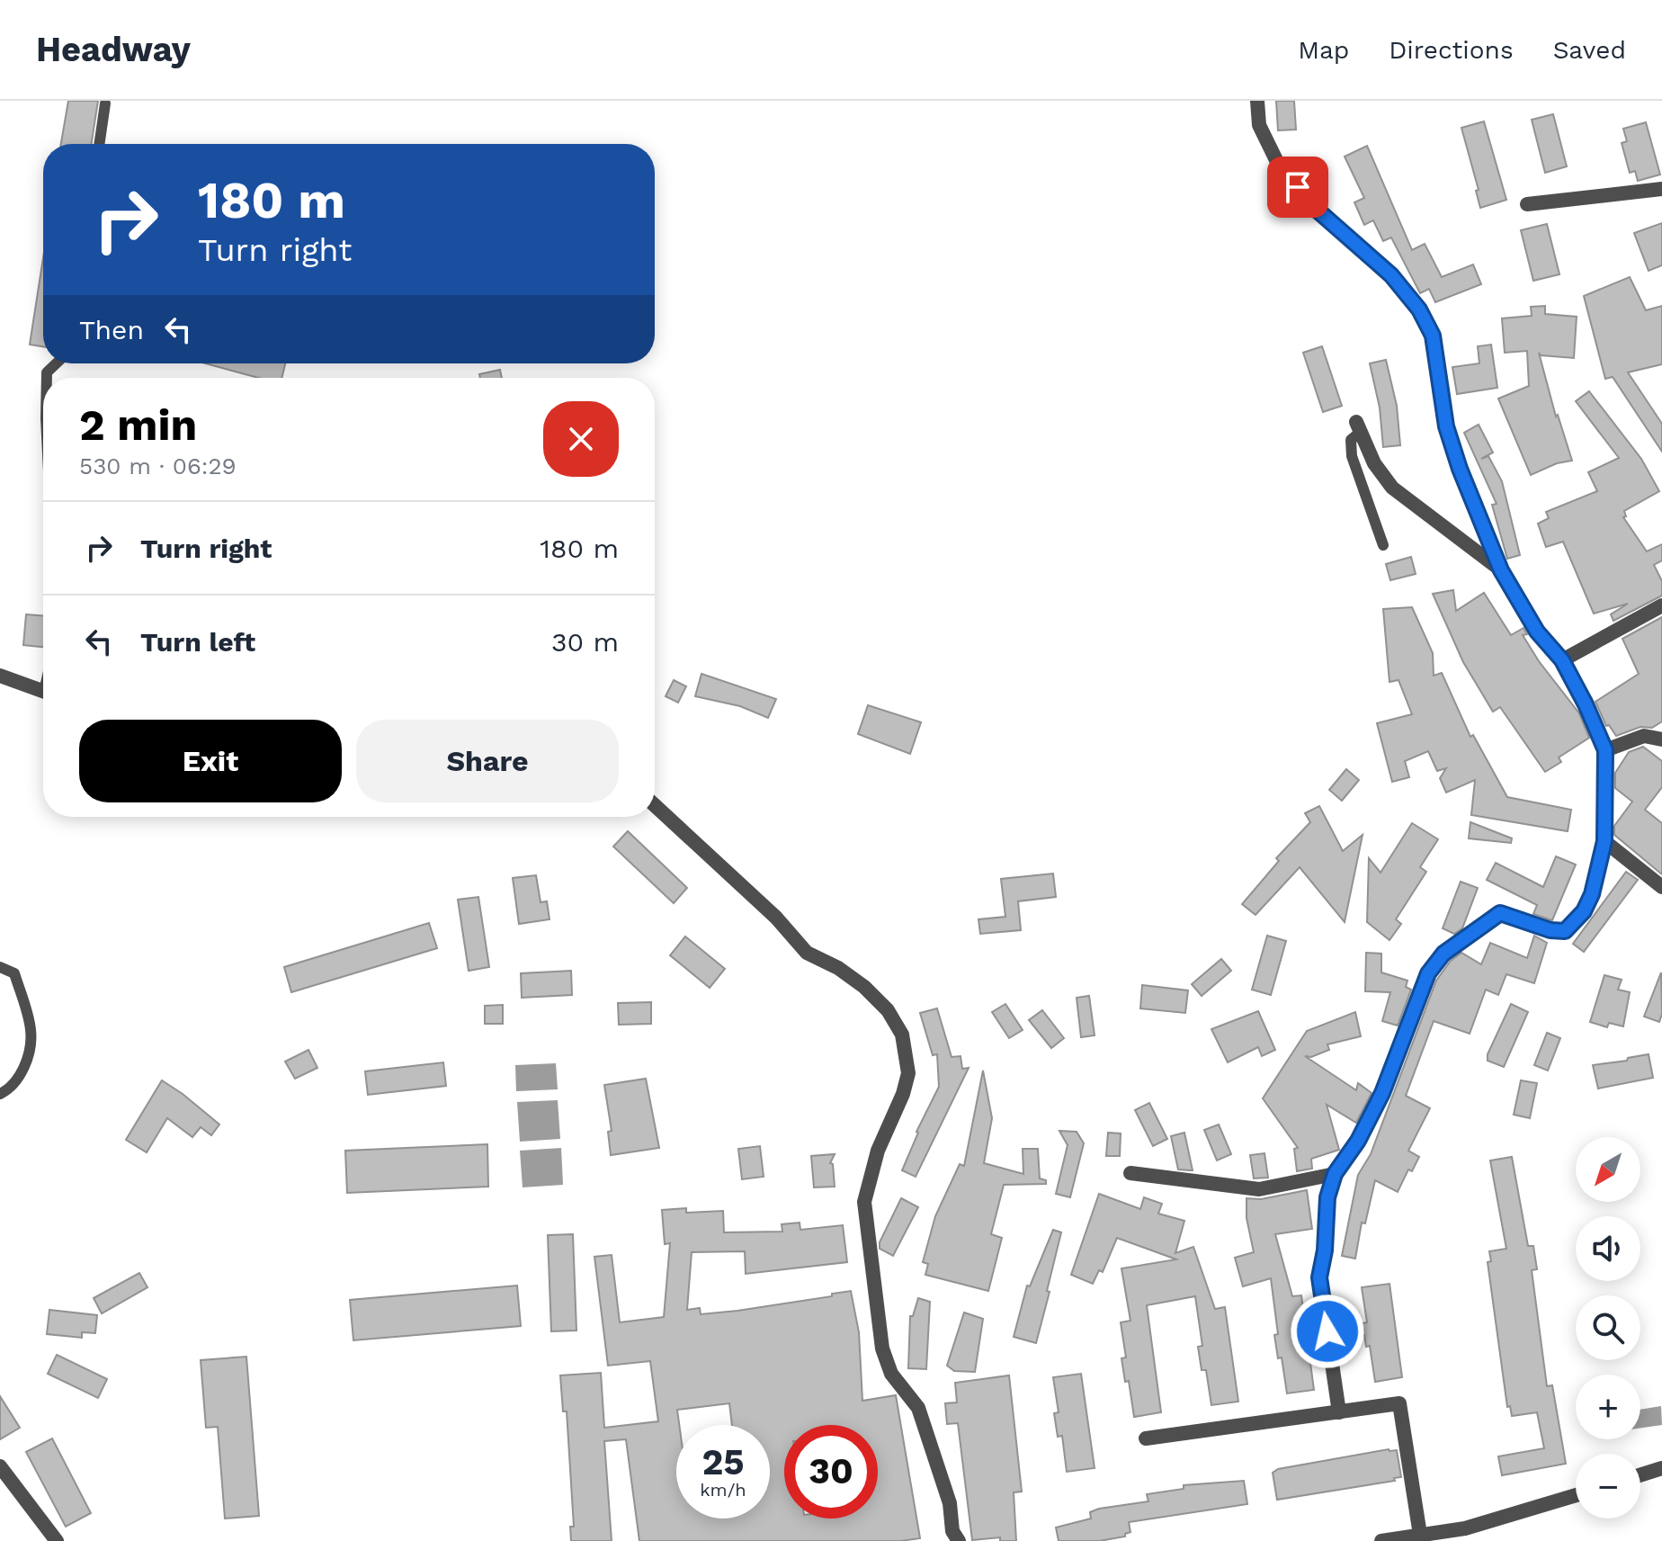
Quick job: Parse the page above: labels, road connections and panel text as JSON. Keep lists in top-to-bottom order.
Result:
{
  "north": "bottom left",
  "page": {
    "header": "Headway",
    "nav": ["Map", "Directions", "Saved"],
    "turn": ["180 m", "Turn right"],
    "then": "Then",
    "heading": ["2 min", "530 m · 06:29"],
    "list": [
      {
        "name": "Turn right",
        "value": "180 m"
      },
      {
        "name": "Turn left",
        "value": "30 m"
      }
    ],
    "buttons": ["Exit", "Share"],
    "map_buttons": ["+", "−"],
    "speed": "25 km/h",
    "limit": "30"
  }
}
